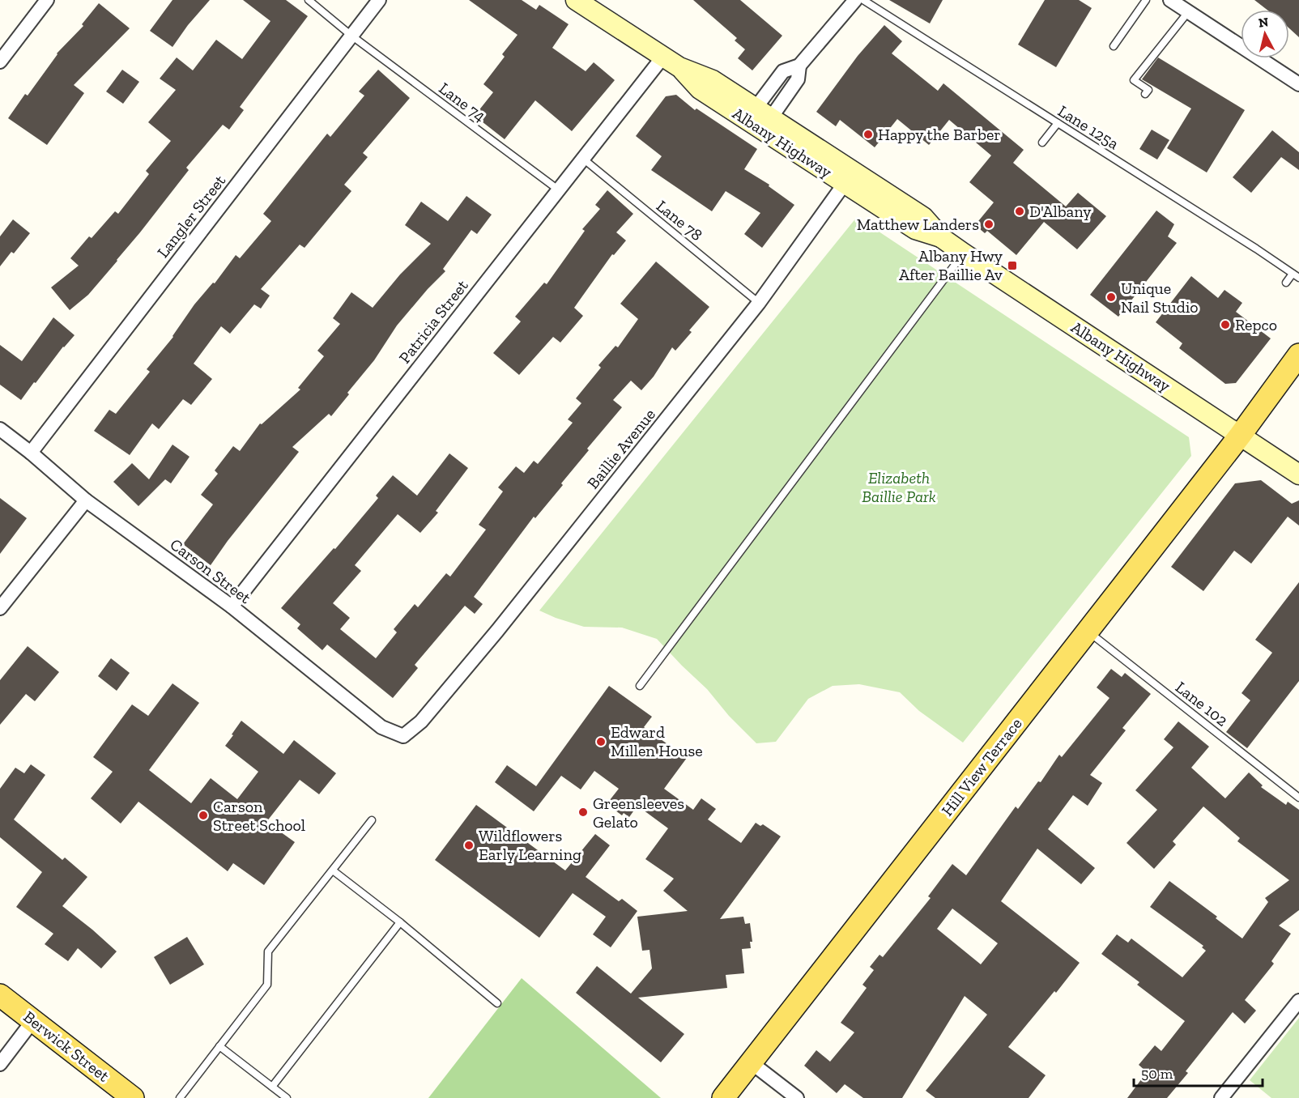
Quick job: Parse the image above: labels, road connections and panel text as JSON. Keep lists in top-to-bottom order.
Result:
{
  "streets": {
    "main road": ["Albany Highway", "Hill View Terrace", "Berwick Street"],
    "street": [
      "Langler Street",
      "Patricia Street",
      "Baillie Avenue",
      "Carson Street"
    ],
    "lane": [
      "Lane 74",
      "Lane 125a",
      "Lane 78",
      "Lane 102"
    ]
  },
  "crossings": [
    ["Lane 74", "Langler Street"],
    ["Lane 74", "Patricia Street"],
    ["Albany Highway", "Patricia Street"],
    ["Albany Highway", "Baillie Avenue"],
    ["Albany Highway", "Hill View Terrace"],
    ["Langler Street", "Carson Street"],
    ["Lane 78", "Patricia Street"],
    ["Lane 78", "Baillie Avenue"],
    ["Patricia Street", "Carson Street"],
    ["Baillie Avenue", "Carson Street"],
    ["Lane 102", "Hill View Terrace"]
  ],
  "parks": ["Elizabeth Baillie Park"],
  "places": {
    "other": [
      "Happy the Barber",
      "D'Albany",
      "Matthew Landers",
      "Unique Nail Studio",
      "Repco",
      "Edward Millen House",
      "Greensleeves Gelato",
      "Carson Street School",
      "Wildflowers Early Learning"
    ],
    "transit": ["Albany Hwy After Baillie Av"]
  },
  "scale_bar": "50 m",
  "north": "top"
}
